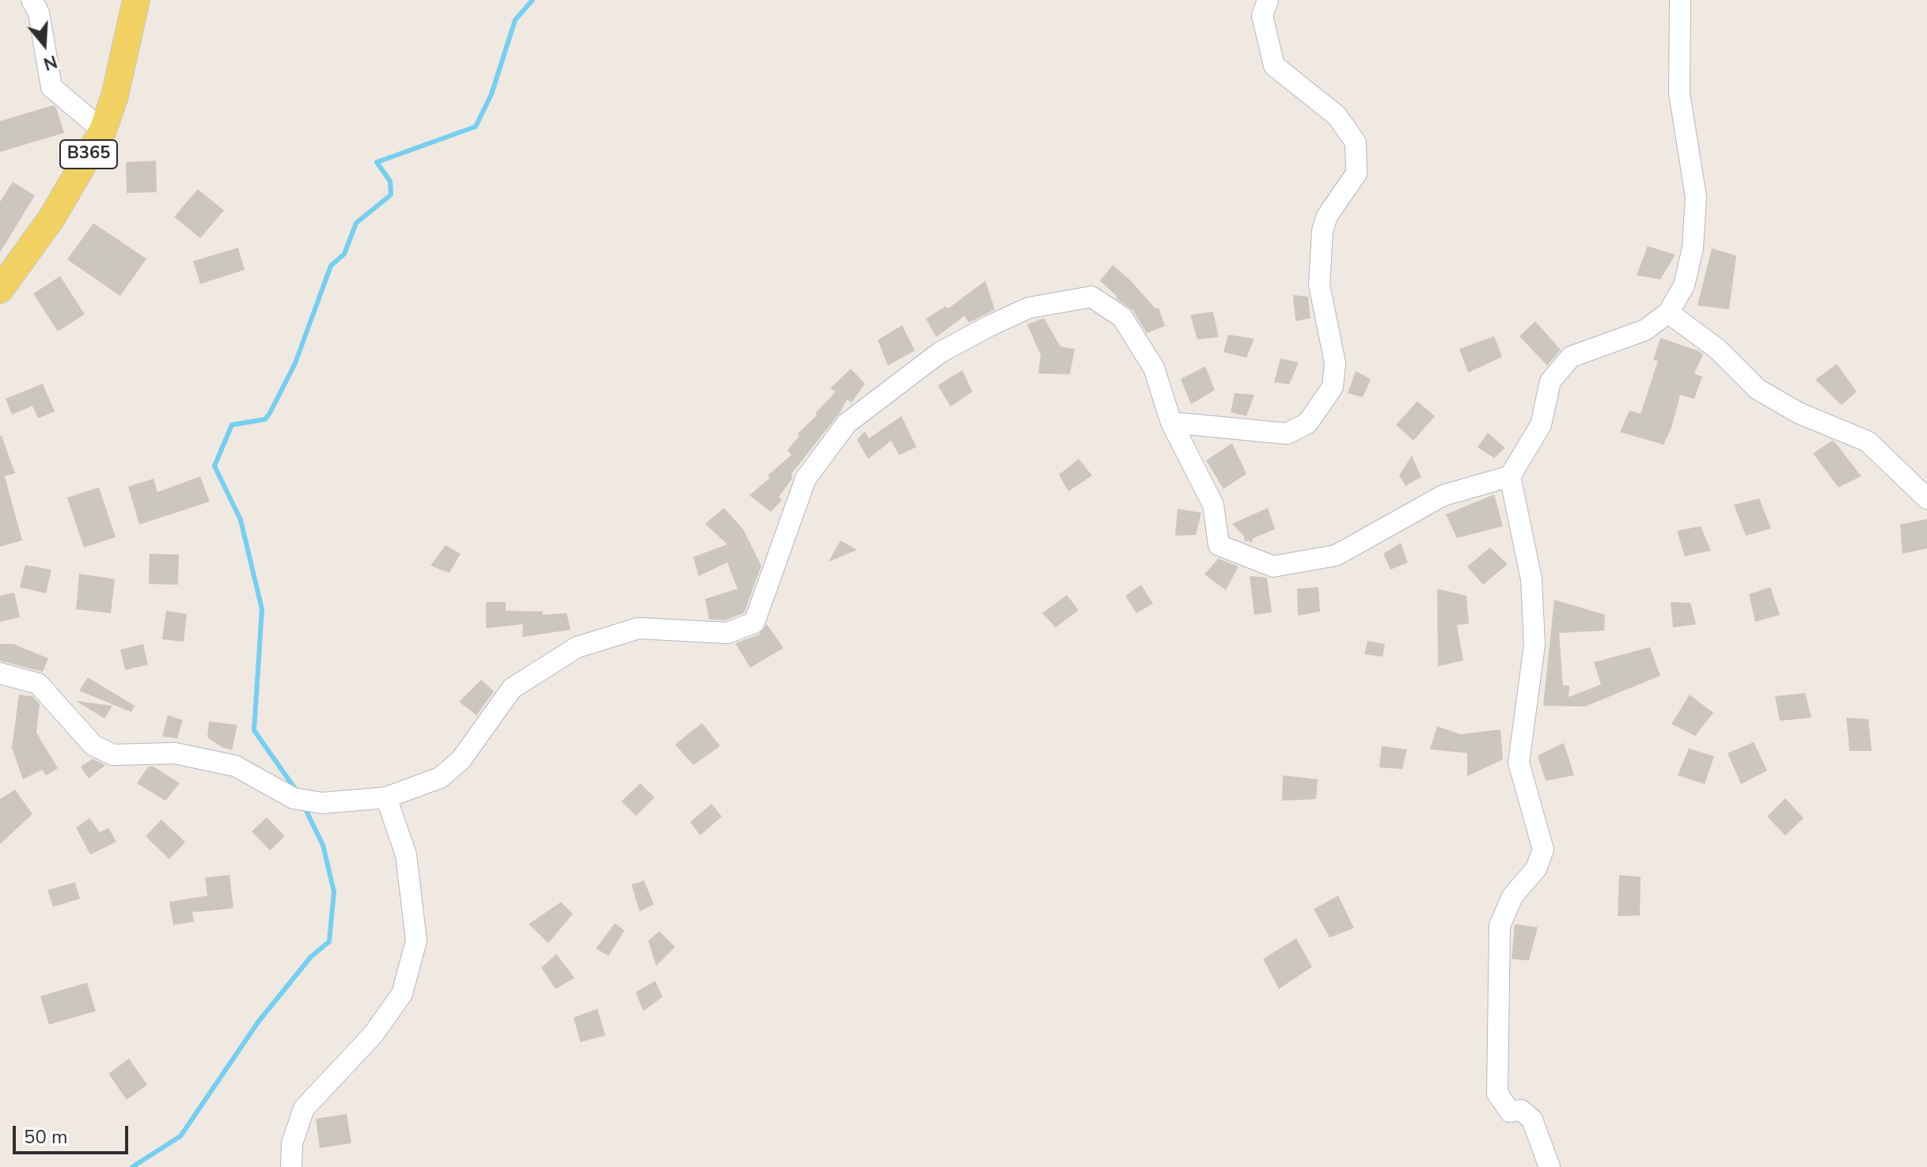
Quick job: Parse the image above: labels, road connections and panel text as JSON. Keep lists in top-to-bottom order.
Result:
{
  "streets": {
    "main road": ["B365"]
  },
  "scale_bar": "50 m",
  "north": "bottom"
}
